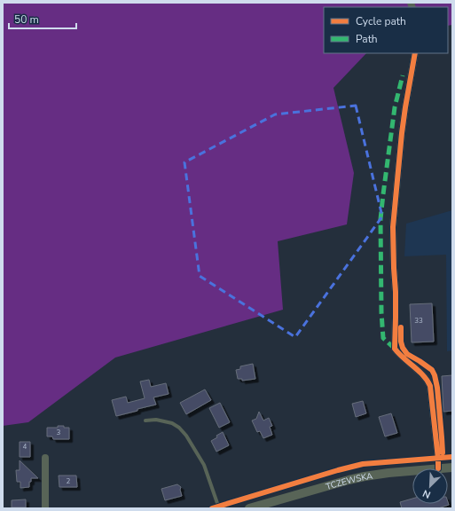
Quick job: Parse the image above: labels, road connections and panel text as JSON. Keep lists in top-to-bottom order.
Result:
{
  "streets": {
    "street": ["TCZEWSKA"]
  },
  "house_numbers": [
    "33",
    "3",
    "4",
    "2"
  ],
  "legend": ["Cycle path", "Path"],
  "scale_bar": "50 m",
  "north": "bottom left"
}
